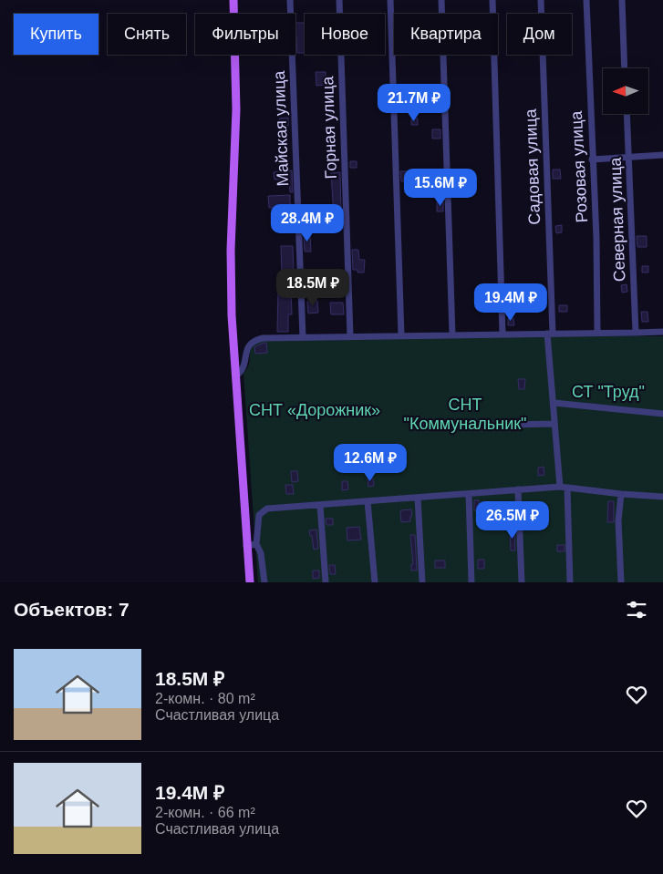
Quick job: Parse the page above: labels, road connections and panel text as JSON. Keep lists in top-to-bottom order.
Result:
{
  "streets": {
    "street": [
      "Горная улица",
      "Майская улица",
      "Садовая улица",
      "Розовая улица",
      "Северная улица"
    ]
  },
  "parks": ["СТ \"Труд\"", "СНТ \"Коммунальник\"", "СНТ «Дорожник»"],
  "north": "left",
  "page": {
    "chip": [
      "Купить",
      "Снять",
      "Фильтры",
      "Новое",
      "Квартира",
      "Дом"
    ],
    "price": [
      "21.7M ₽",
      "15.6M ₽",
      "28.4M ₽",
      "18.5M ₽",
      "19.4M ₽",
      "12.6M ₽",
      "26.5M ₽"
    ],
    "heading": "Объектов: 7",
    "list": [
      {
        "name": "18.5M ₽",
        "note": "2-комн. · 80 m² · Счастливая улица"
      },
      {
        "name": "19.4M ₽",
        "note": "2-комн. · 66 m² · Счастливая улица"
      }
    ]
  }
}
